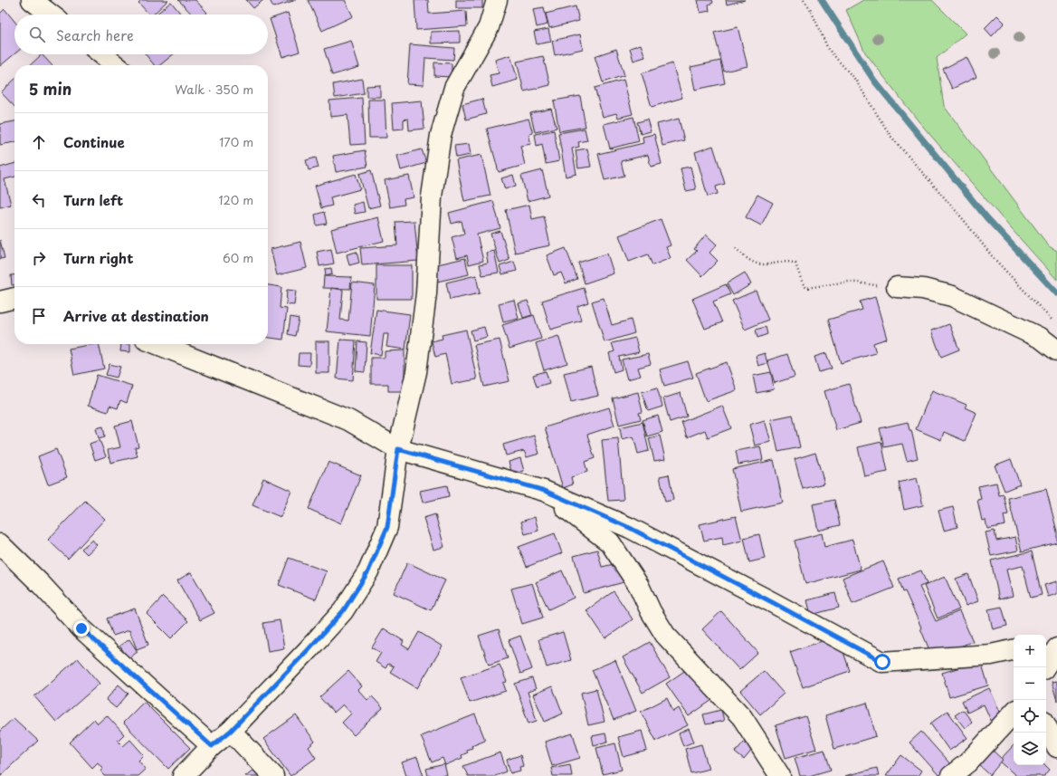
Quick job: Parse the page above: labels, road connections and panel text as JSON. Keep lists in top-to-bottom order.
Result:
{
  "page": {
    "search": "Search here",
    "heading": ["5 min", "Walk · 350 m"],
    "list": [
      ["Continue", "170 m"],
      ["Turn left", "120 m"],
      ["Turn right", "60 m"],
      "Arrive at destination"
    ],
    "map_buttons": ["+", "−"]
  }
}
